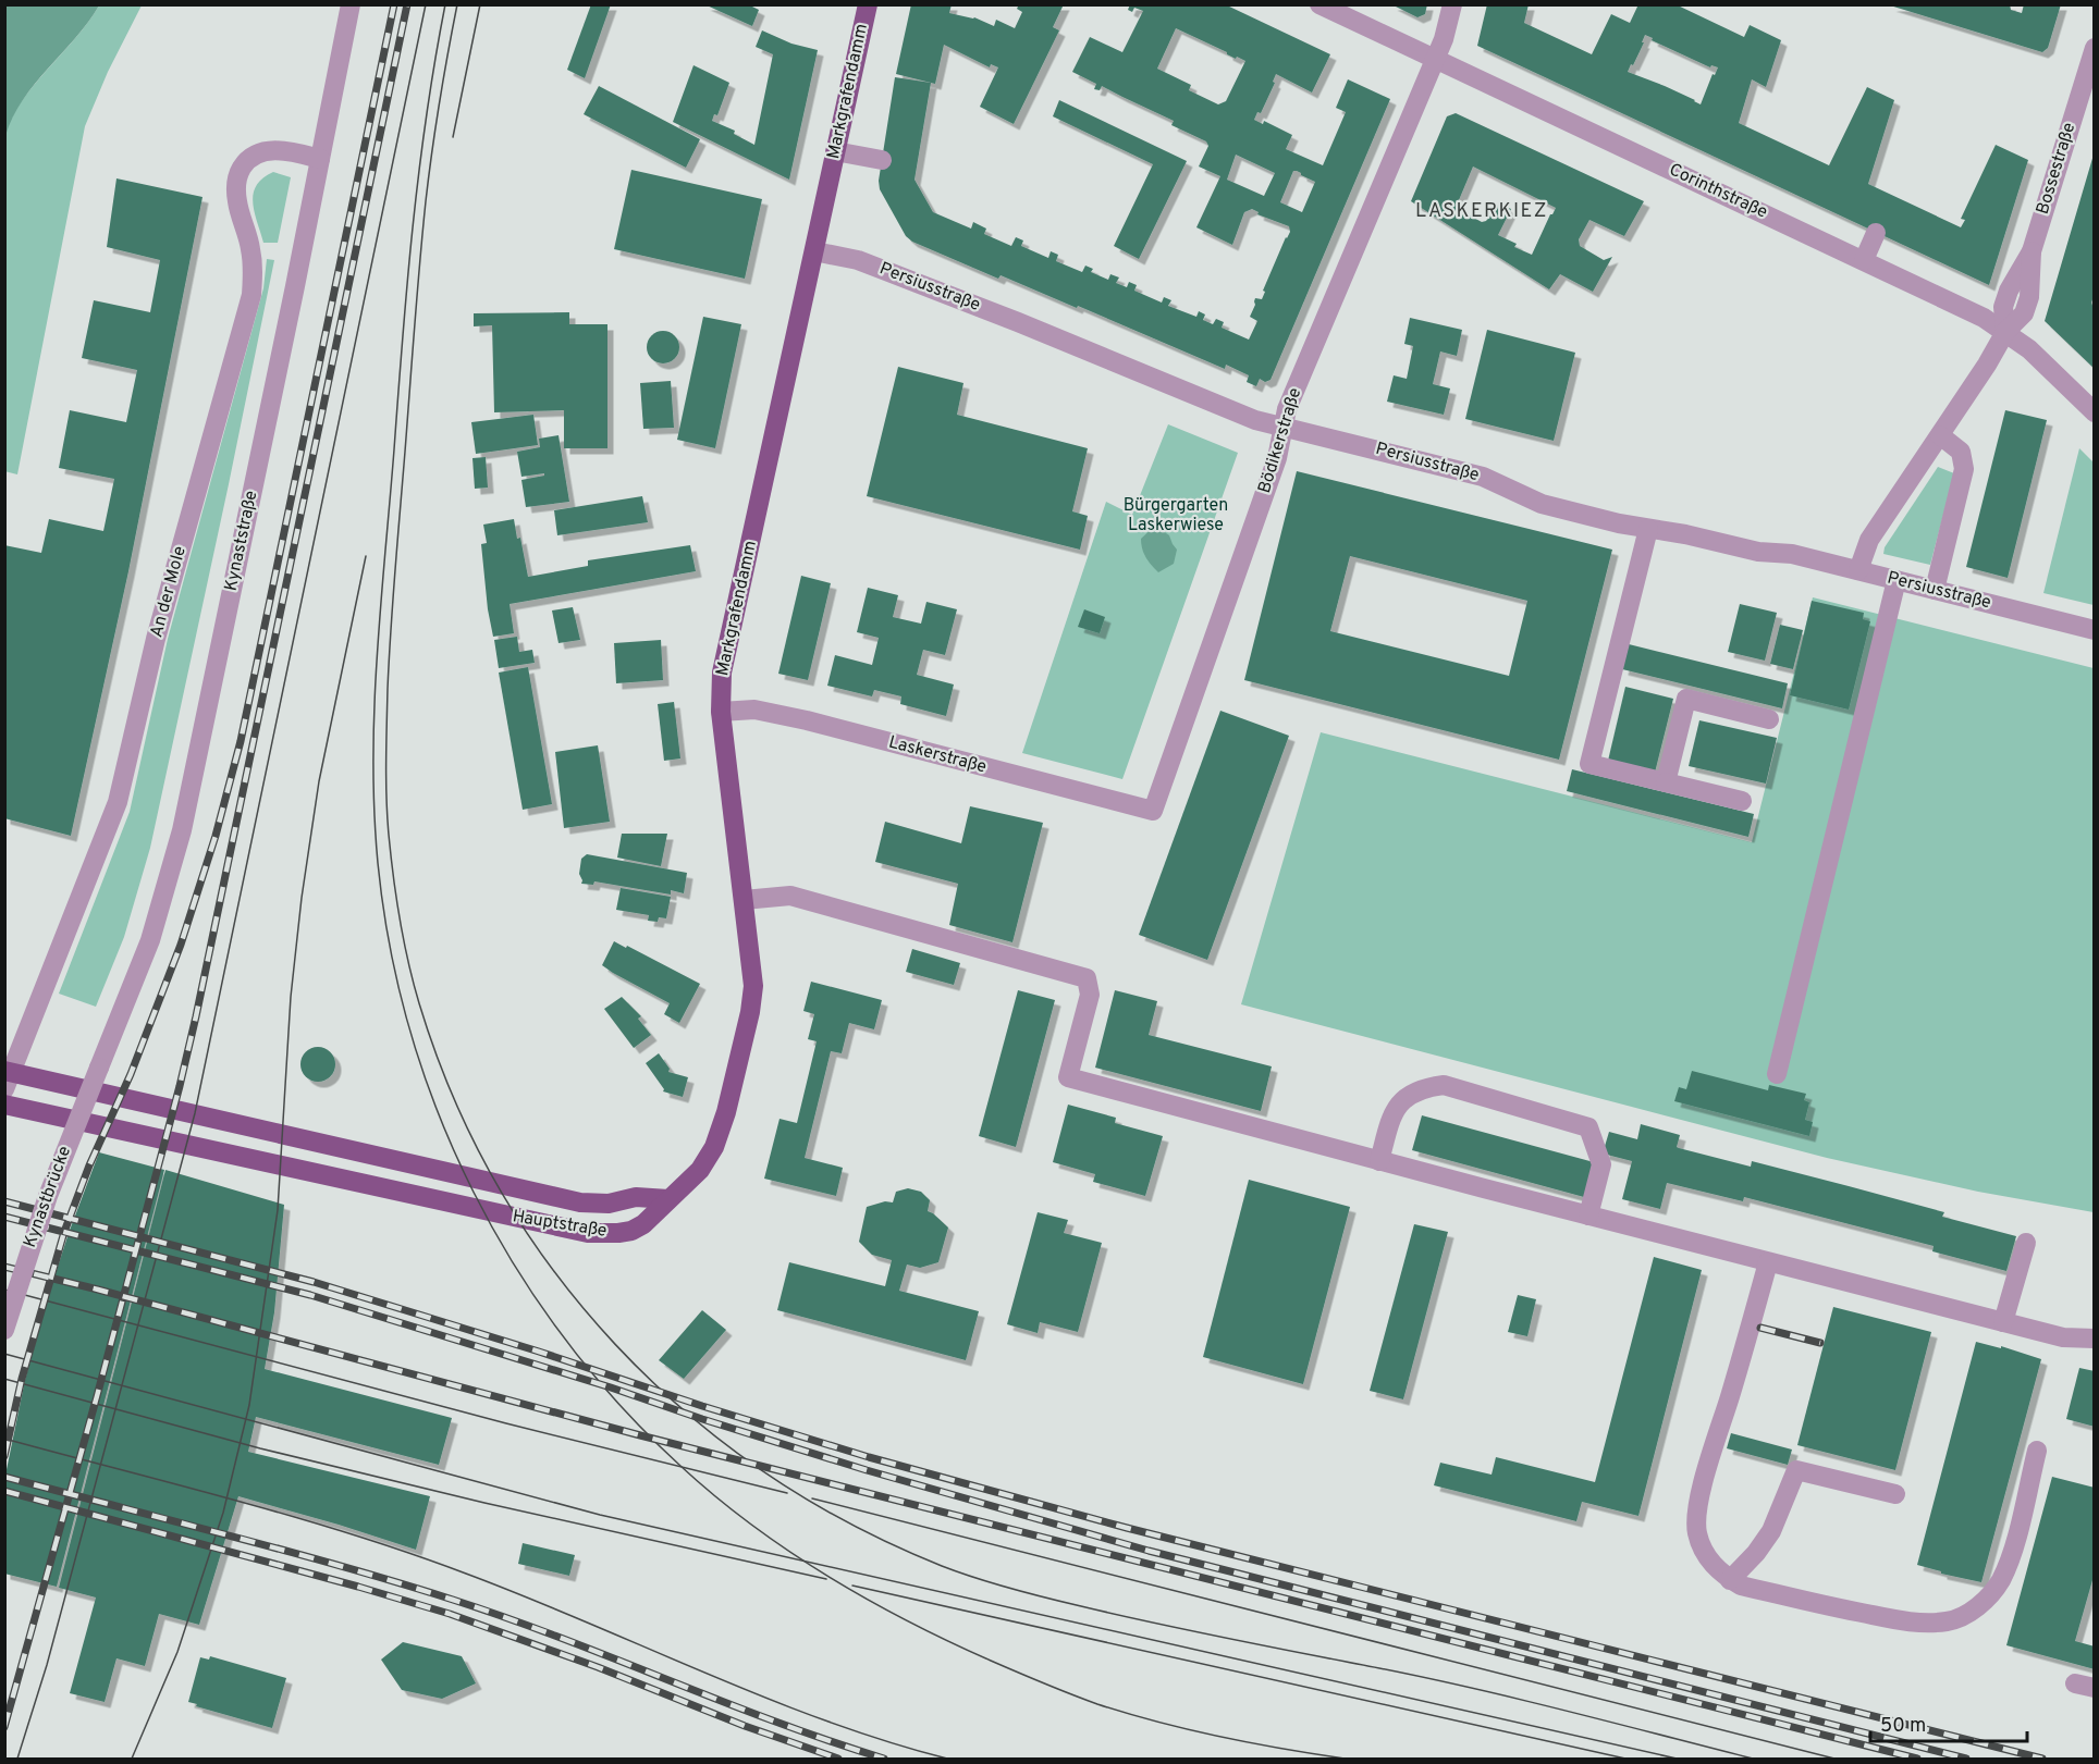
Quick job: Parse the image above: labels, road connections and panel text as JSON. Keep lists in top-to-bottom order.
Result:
{
  "streets": {
    "main road": ["Markgrafendamm", "Hauptstraße"],
    "street": [
      "Bossestraße",
      "Corinthstraße",
      "Persiusstraße",
      "Bödikerstraße",
      "Kynaststraße",
      "An der Mole",
      "Laskerstraße",
      "Kynastbrücke"
    ]
  },
  "crossings": [
    ["Markgrafendamm", "Persiusstraße"],
    ["Markgrafendamm", "Laskerstraße"],
    ["Markgrafendamm", "Hauptstraße"],
    ["Bossestraße", "Corinthstraße"],
    ["Bossestraße", "Persiusstraße"],
    ["Corinthstraße", "Bödikerstraße"],
    ["Persiusstraße", "Bödikerstraße"],
    ["Bödikerstraße", "Laskerstraße"],
    ["Kynaststraße", "An der Mole"],
    ["Kynaststraße", "Kynastbrücke"],
    ["An der Mole", "Hauptstraße"]
  ],
  "districts": ["LASKERKIEZ"],
  "parks": ["Bürgergarten Laskerwiese"],
  "scale_bar": "50 m"
}
